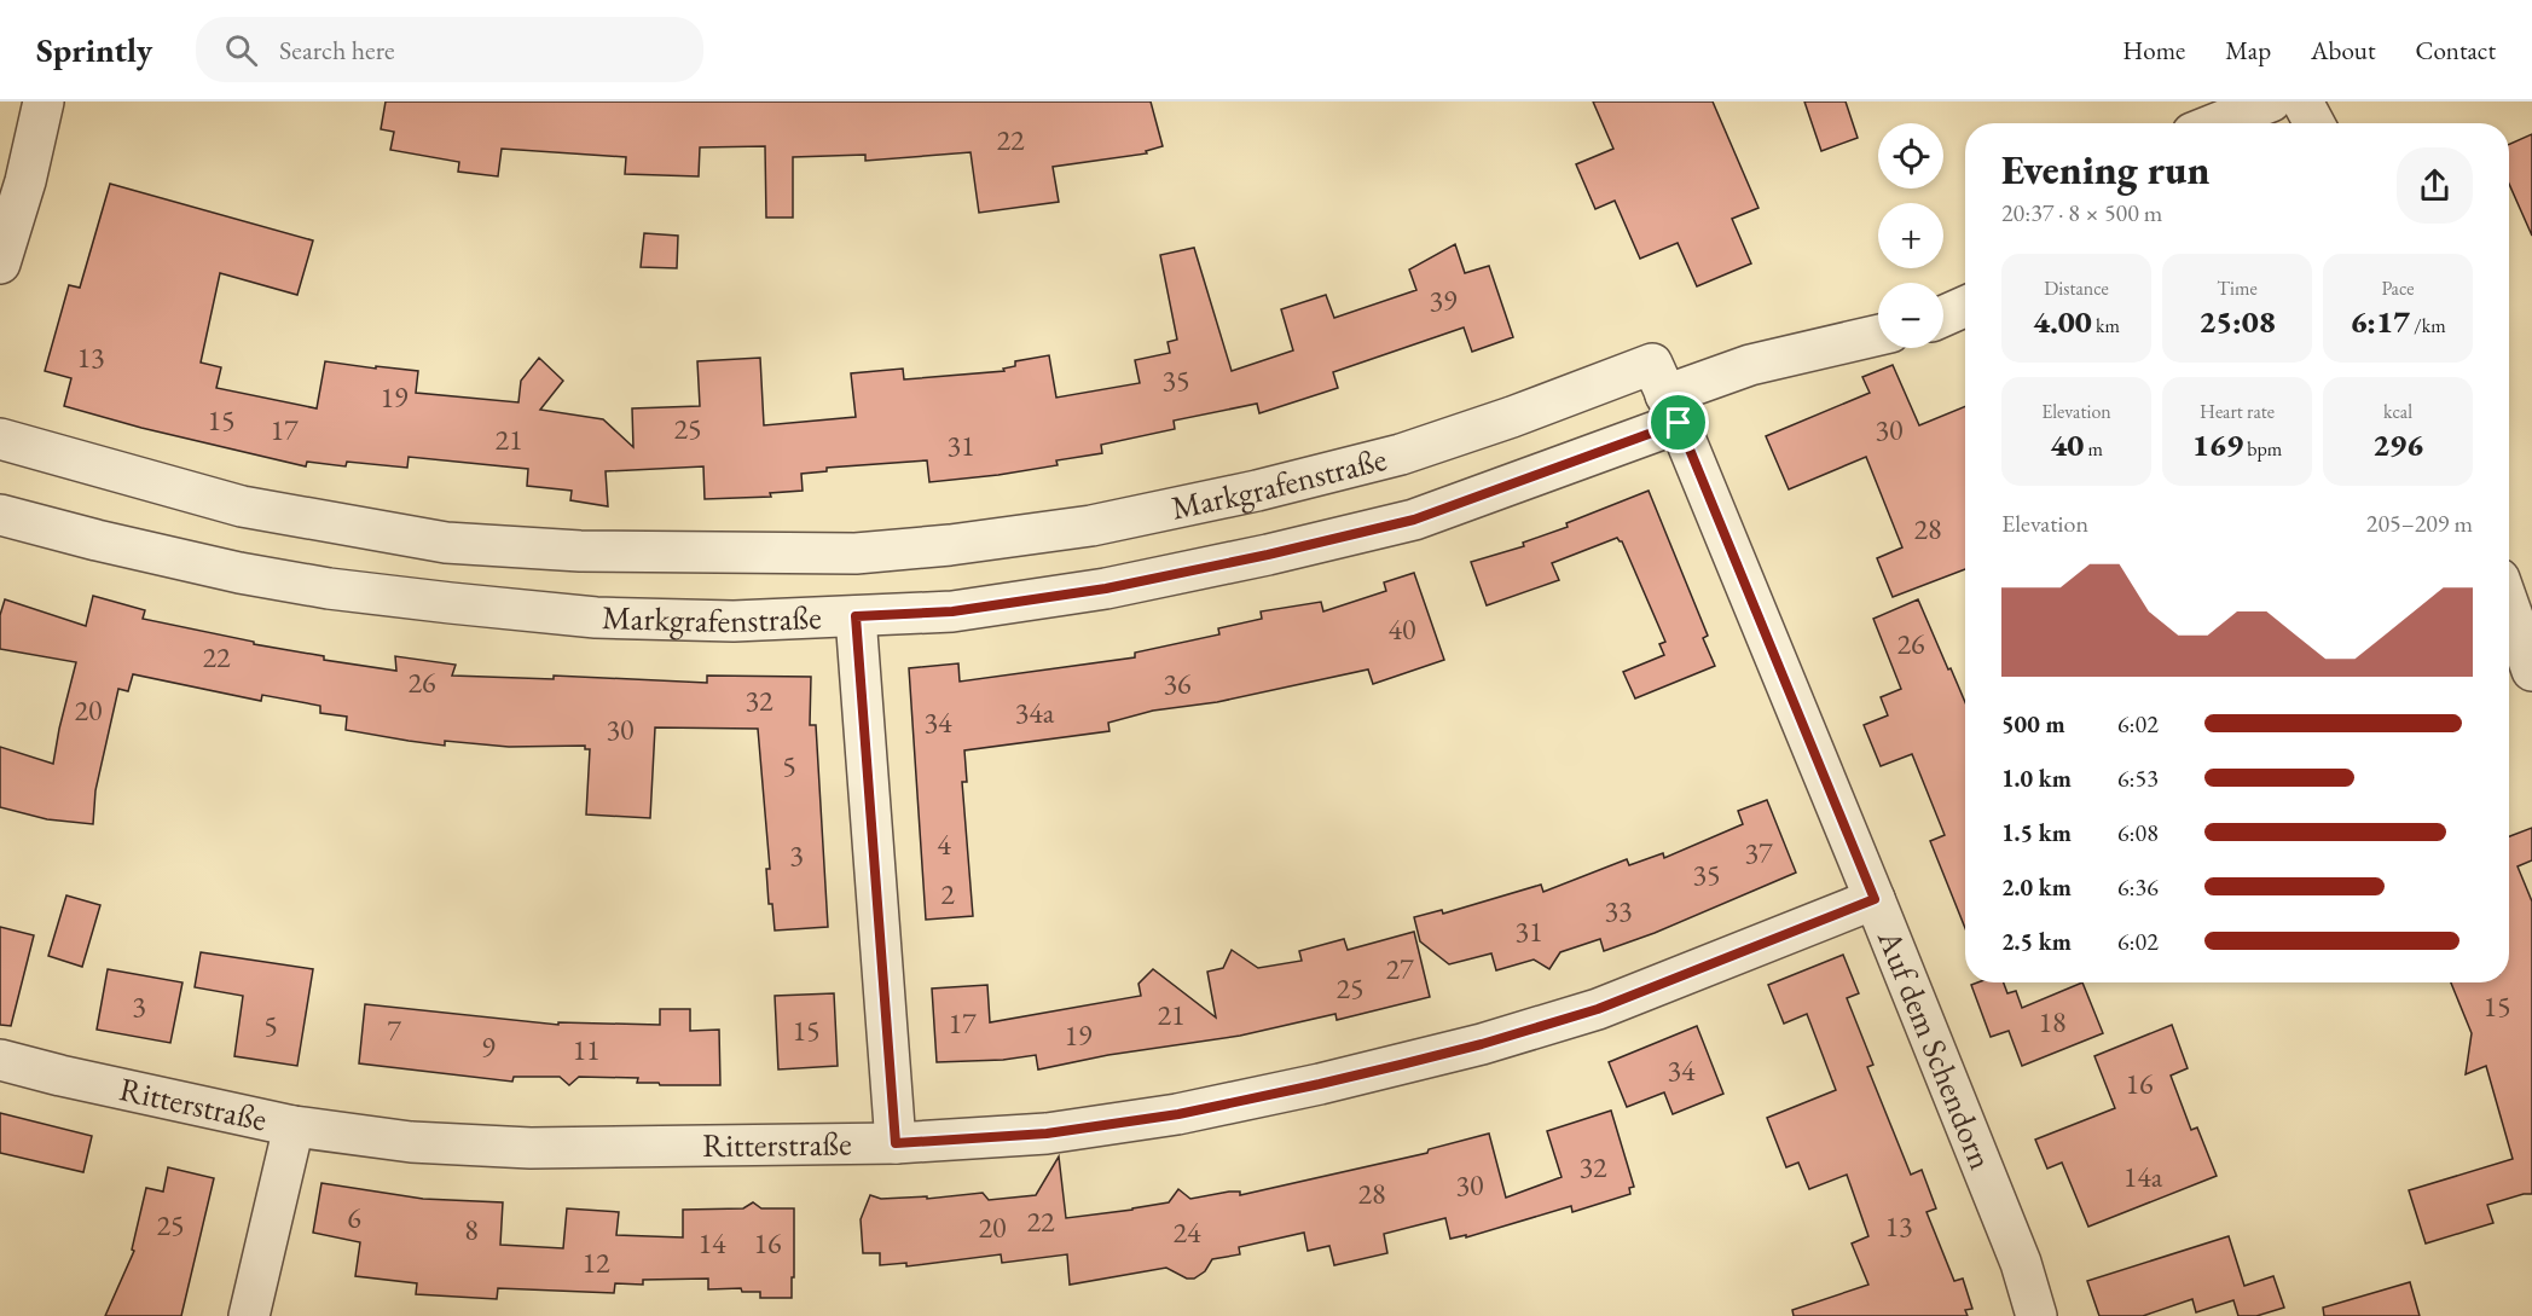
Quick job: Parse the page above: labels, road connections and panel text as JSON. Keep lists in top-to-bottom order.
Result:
{
  "streets": {
    "street": ["Markgrafenstraße", "Auf dem Schendorn", "Ritterstraße"]
  },
  "crossings": [
    ["Markgrafenstraße", "Auf dem Schendorn"],
    ["Auf dem Schendorn", "Ritterstraße"]
  ],
  "house_numbers": [
    "22",
    "39",
    "13",
    "35",
    "19",
    "15",
    "25",
    "17",
    "30",
    "21",
    "31",
    "28",
    "40",
    "26",
    "22",
    "26",
    "36",
    "32",
    "20",
    "34a",
    "34",
    "30",
    "5",
    "4",
    "37",
    "3",
    "35",
    "2",
    "33",
    "31",
    "27",
    "25",
    "3",
    "15",
    "21",
    "18",
    "17",
    "5",
    "7",
    "15",
    "19",
    "9",
    "11",
    "34",
    "16",
    "32",
    "14a",
    "30",
    "28",
    "6",
    "22",
    "25",
    "13",
    "20",
    "8",
    "24",
    "14",
    "16",
    "12"
  ],
  "page": {
    "header": "Sprintly",
    "search": "Search here",
    "nav": [
      "Home",
      "Map",
      "About",
      "Contact"
    ],
    "map_buttons": ["+", "−"],
    "heading": ["Evening run", "20:37 · 8 × 500 m"],
    "stats": [
      ["Distance", "4.00 km"],
      ["Time", "25:08"],
      ["Pace", "6:17 /km"],
      ["Elevation", "40 m"],
      ["Heart rate", "169 bpm"],
      ["kcal", "296"]
    ],
    "chart": ["Elevation", "205–209 m"],
    "list": [
      {
        "name": "500 m",
        "note": "6:02"
      },
      {
        "name": "1.0 km",
        "note": "6:53"
      },
      {
        "name": "1.5 km",
        "note": "6:08"
      },
      {
        "name": "2.0 km",
        "note": "6:36"
      },
      {
        "name": "2.5 km",
        "note": "6:02"
      }
    ]
  }
}
